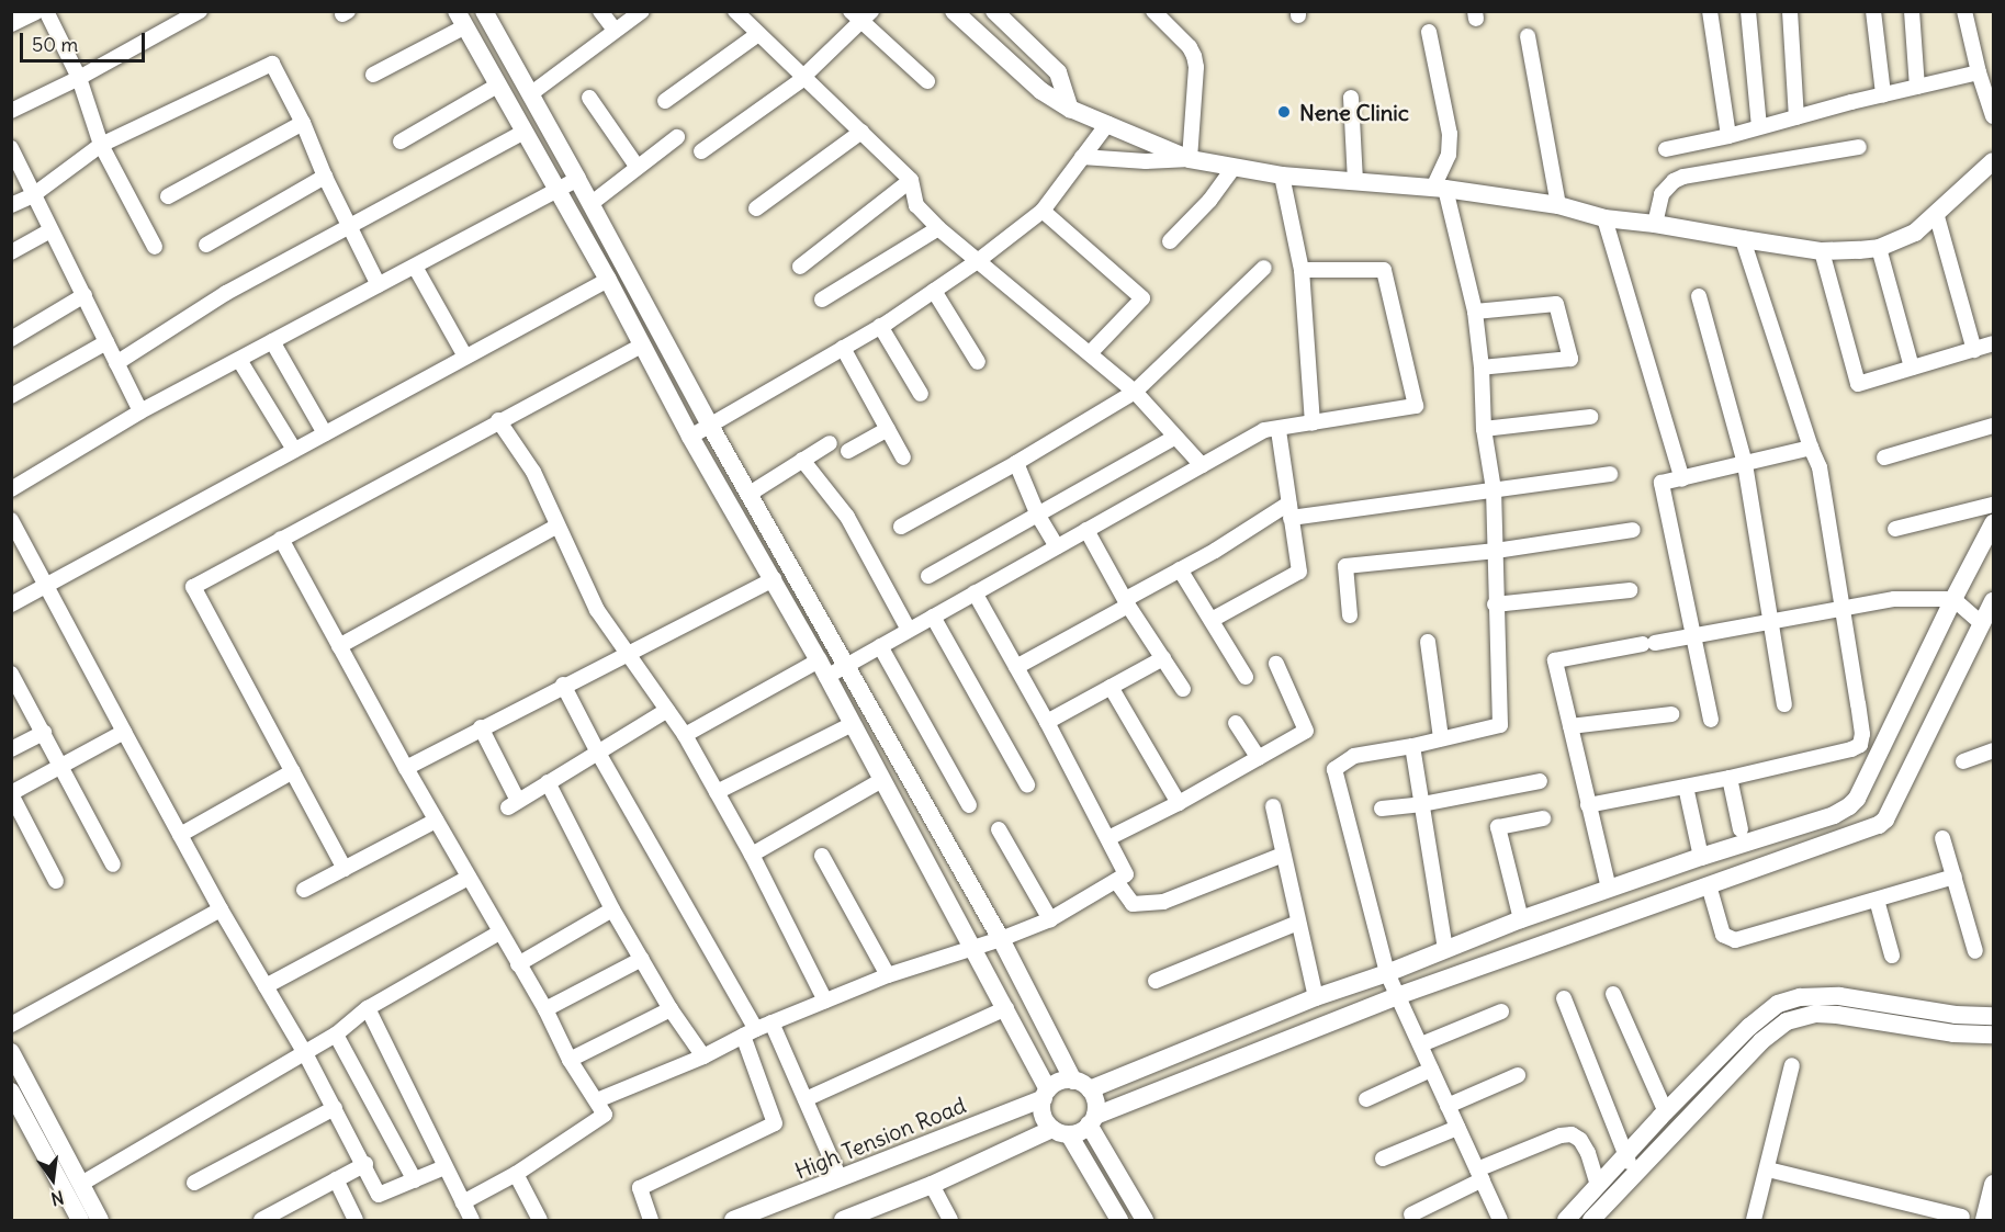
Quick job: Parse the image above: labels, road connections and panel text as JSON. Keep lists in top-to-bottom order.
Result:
{
  "streets": {
    "street": ["High Tension Road"]
  },
  "places": ["Nene Clinic"],
  "scale_bar": "50 m",
  "north": "bottom"
}
